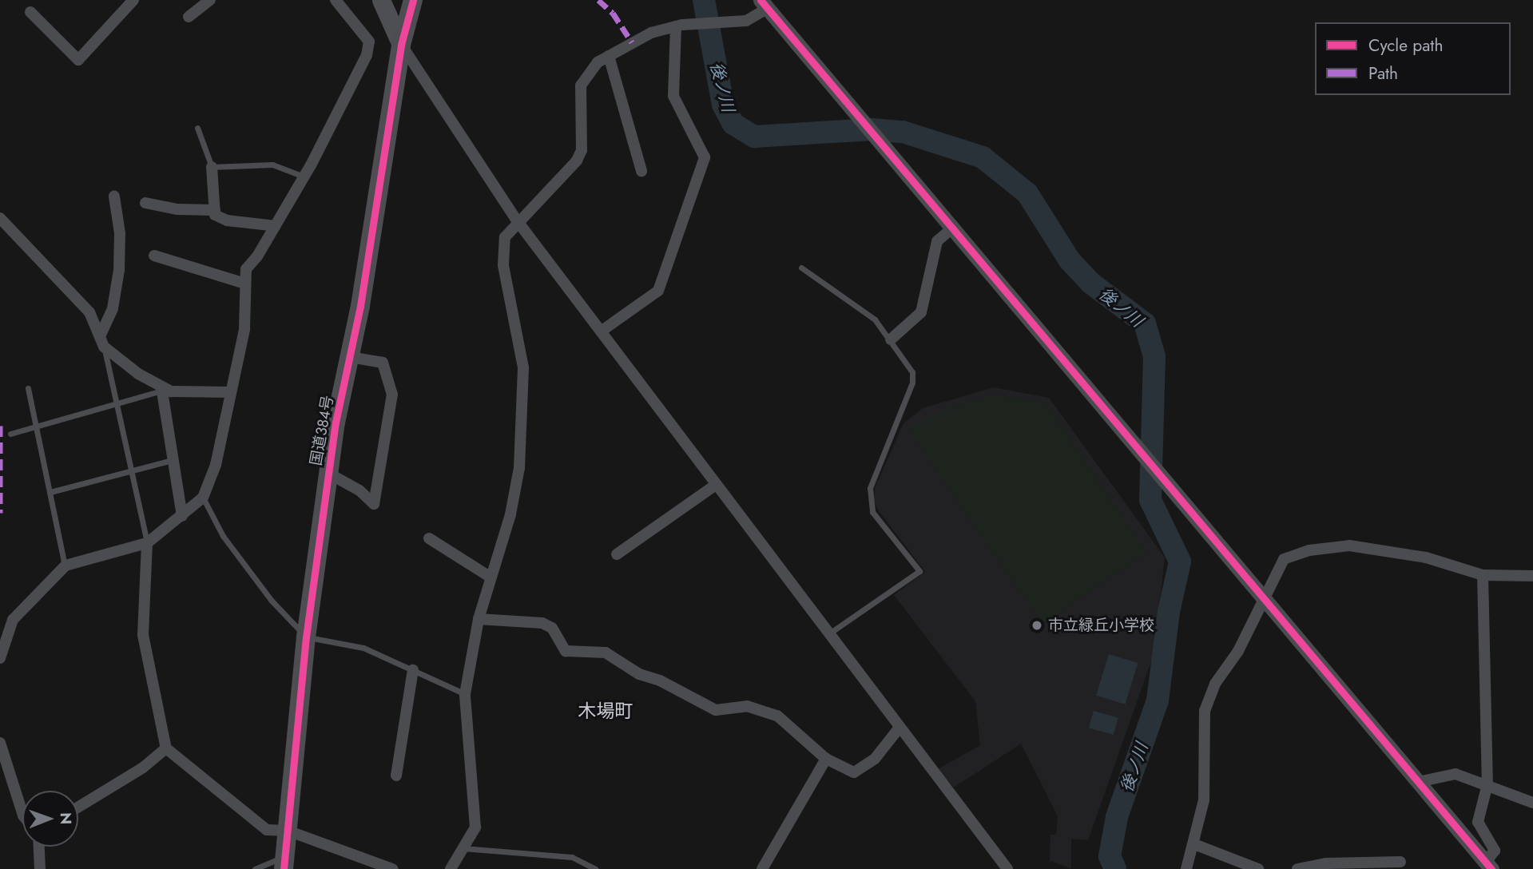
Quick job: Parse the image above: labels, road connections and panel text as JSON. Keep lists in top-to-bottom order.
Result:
{
  "streets": {
    "highway": ["国道384号"]
  },
  "districts": ["木場町"],
  "water": ["後ノ川"],
  "places": ["市立緑丘小学校"],
  "legend": ["Cycle path", "Path"],
  "north": "right"
}
